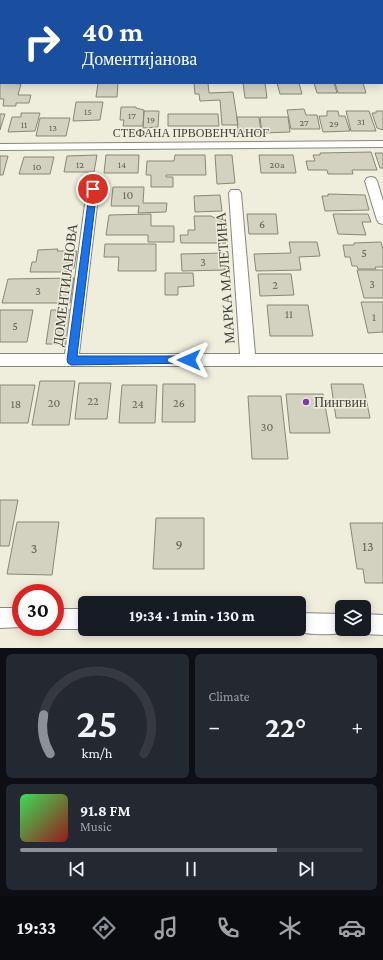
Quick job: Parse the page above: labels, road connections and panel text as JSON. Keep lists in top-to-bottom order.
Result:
{
  "streets": {
    "street": ["СТЕФАНА ПРВОВЕНЧАНОГ", "МАРКА МАЛЕТИНА", "ДОМЕНТИЈАНОВА"]
  },
  "places": ["Пингвин"],
  "house_numbers": [
    "15",
    "17",
    "19",
    "31",
    "27",
    "29",
    "11",
    "13",
    "12",
    "14",
    "20a",
    "10",
    "10",
    "6",
    "5",
    "3",
    "3",
    "2",
    "3",
    "11",
    "1",
    "5",
    "22",
    "20",
    "26",
    "18",
    "24",
    "30",
    "9",
    "13",
    "3"
  ],
  "page": {
    "turn": ["40 m", "Доментијанова"],
    "limit": "30",
    "trip": "19:34 · 1 min · 130 m",
    "tile": "Climate",
    "heat": ["−", "22°", "+"],
    "song": ["91.8 FM", "Music"],
    "tabs": "19:33",
    "gauge": ["25", "km/h"]
  }
}
